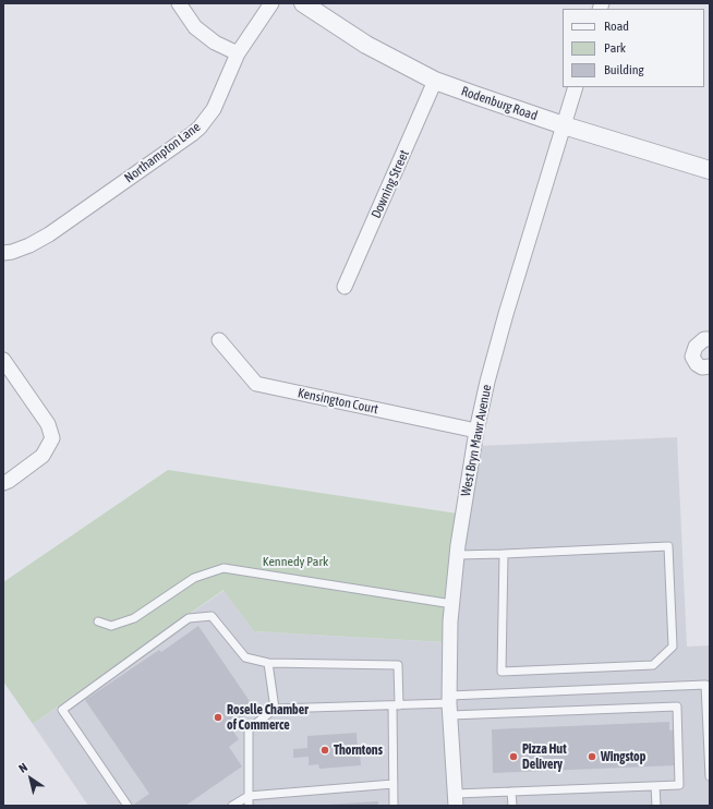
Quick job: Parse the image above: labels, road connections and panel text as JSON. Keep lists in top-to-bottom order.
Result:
{
  "streets": {
    "street": [
      "Rodenburg Road",
      "Northampton Lane",
      "Downing Street",
      "Kensington Court",
      "West Bryn Mawr Avenue"
    ]
  },
  "crossings": [
    ["Rodenburg Road", "Downing Street"],
    ["Rodenburg Road", "West Bryn Mawr Avenue"],
    ["Kensington Court", "West Bryn Mawr Avenue"]
  ],
  "parks": ["Kennedy Park"],
  "places": [
    "Roselle Chamber of Commerce",
    "Thorntons",
    "Pizza Hut Delivery",
    "Wingstop"
  ],
  "legend": ["Road", "Park", "Building"],
  "north": "top left"
}
